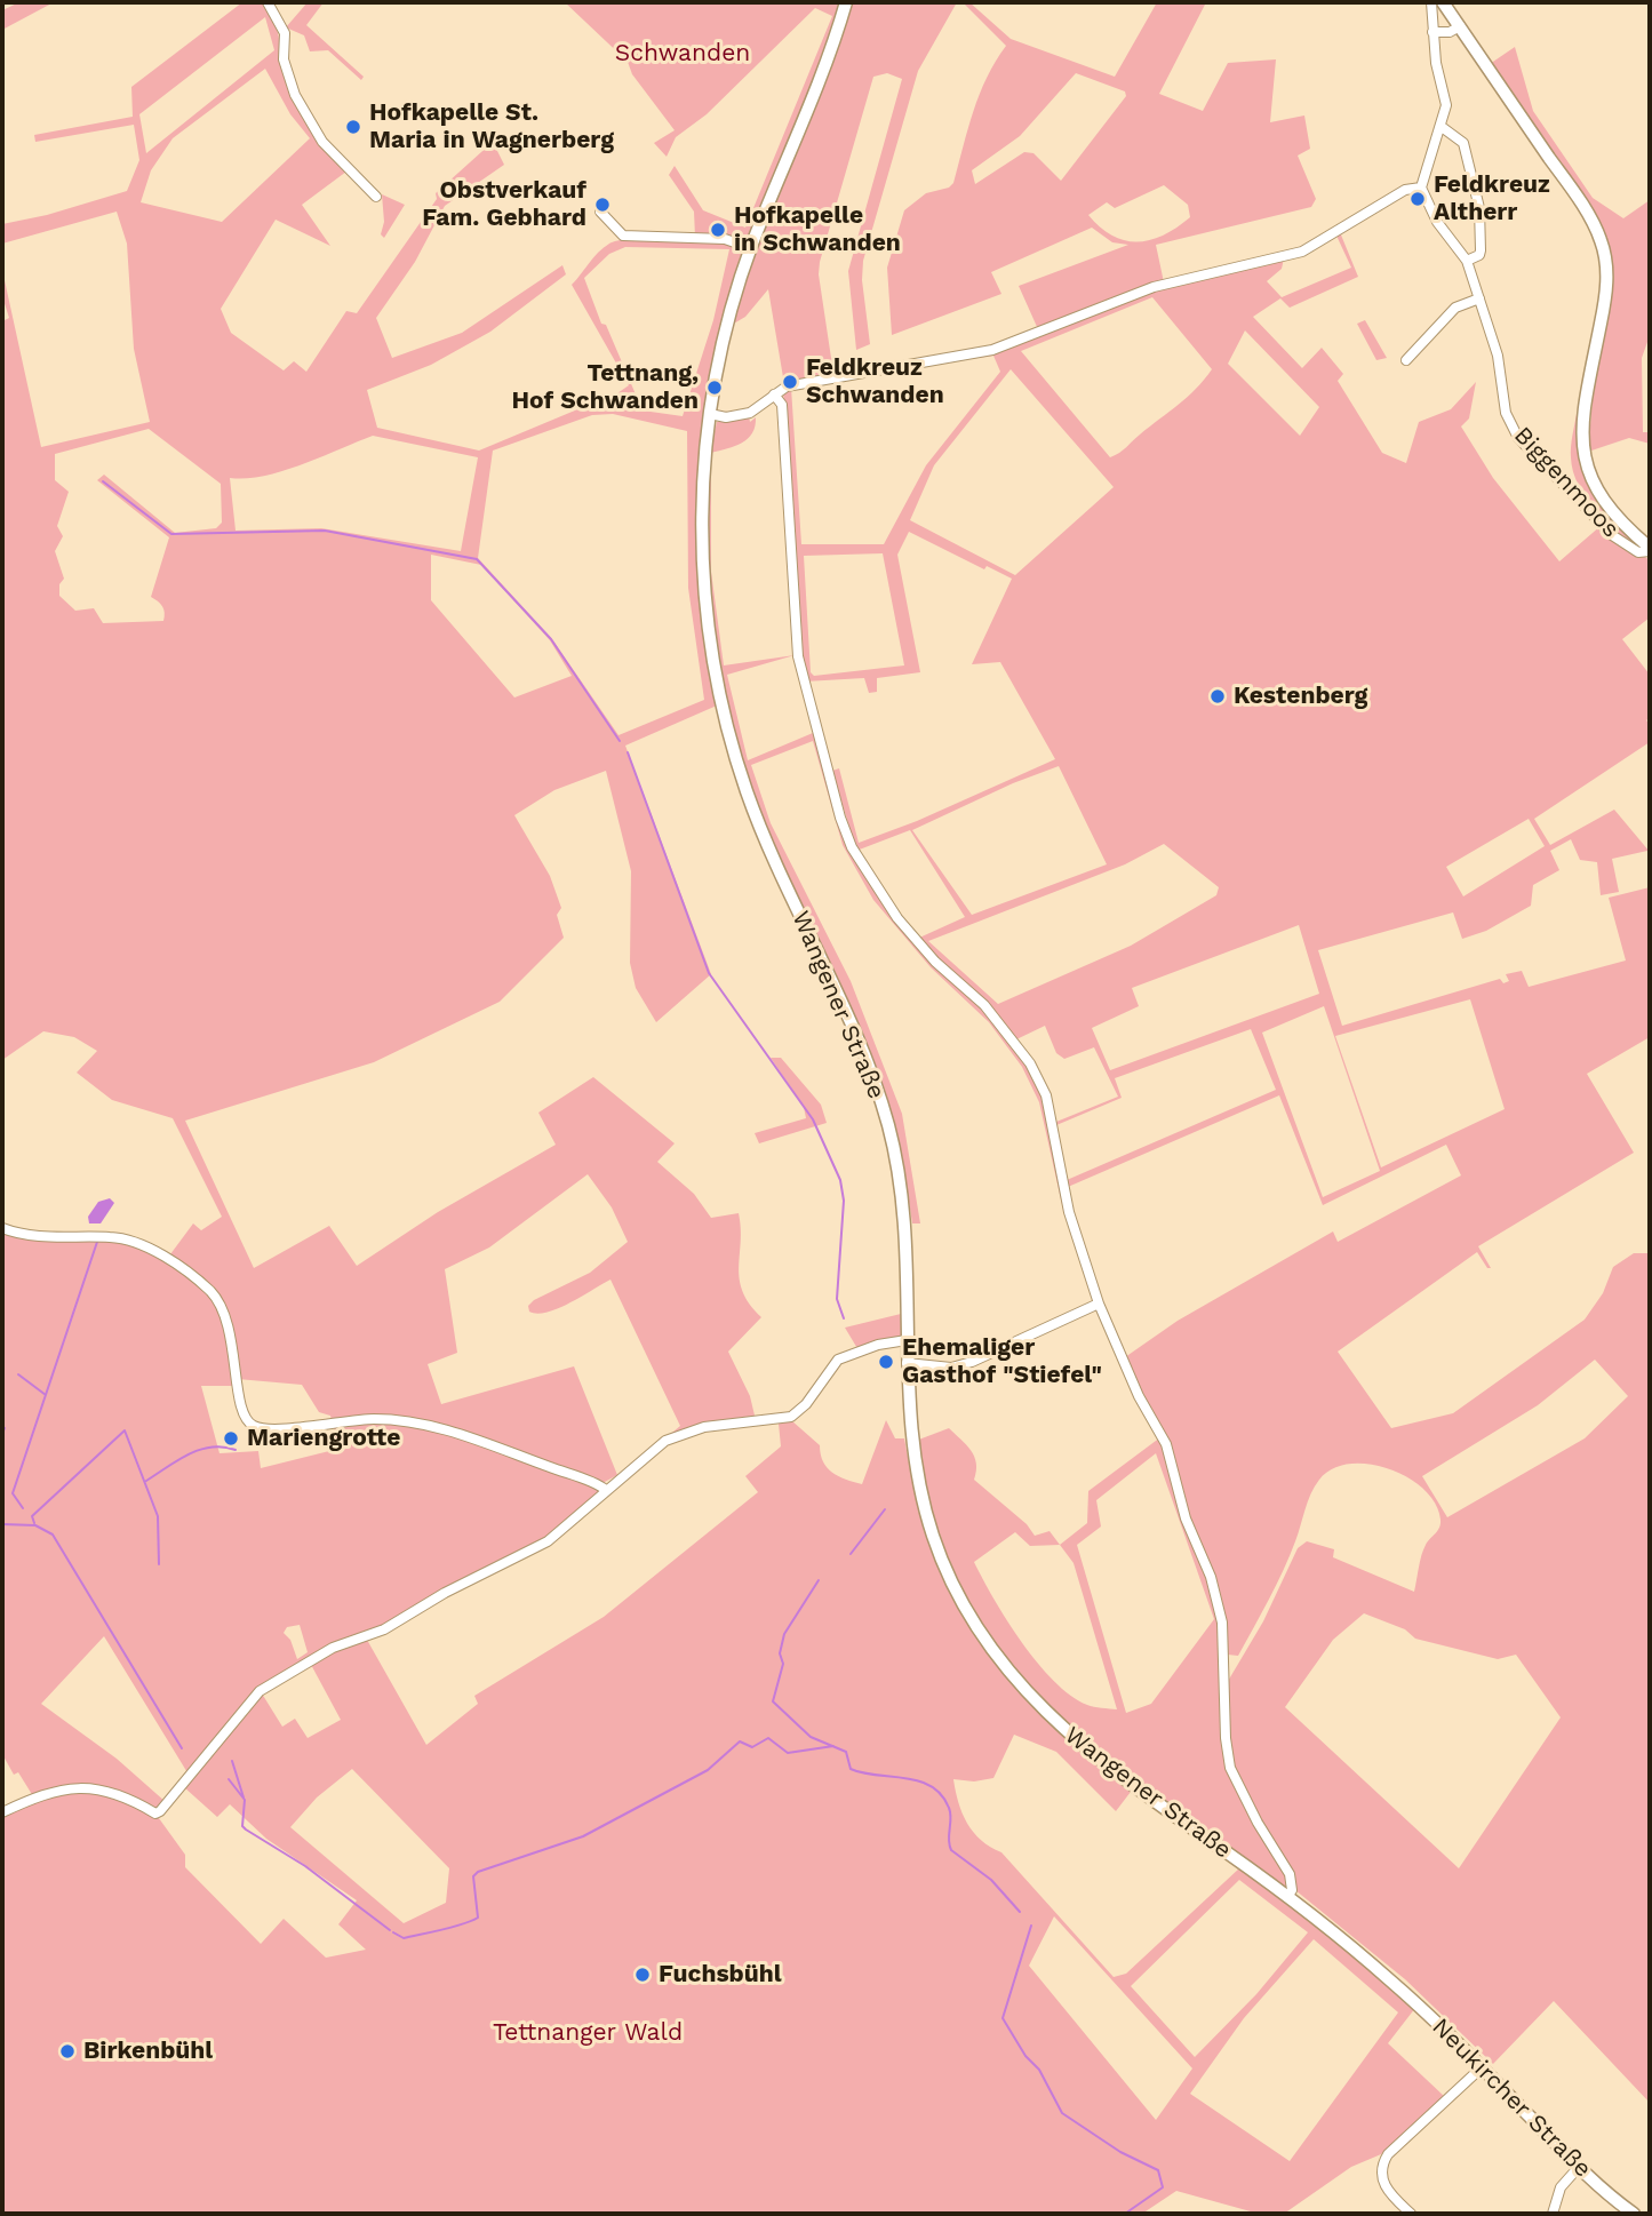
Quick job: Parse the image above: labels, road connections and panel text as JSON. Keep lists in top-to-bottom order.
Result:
{
  "streets": {
    "main road": ["Wangener Straße", "Neukircher Straße"],
    "street": ["Biggenmoos"]
  },
  "crossings": [
    ["Wangener Straße", "Neukircher Straße"]
  ],
  "parks": ["Schwanden", "Tettnanger Wald"],
  "places": [
    "Hofkapelle St. Maria in Wagnerberg",
    "Feldkreuz Altherr",
    "Obstverkauf Fam. Gebhard",
    "Hofkapelle in Schwanden",
    "Feldkreuz Schwanden",
    "Tettnang, Hof Schwanden",
    "Kestenberg",
    "Ehemaliger Gasthof \"Stiefel\"",
    "Mariengrotte",
    "Fuchsbühl",
    "Birkenbühl"
  ]
}
